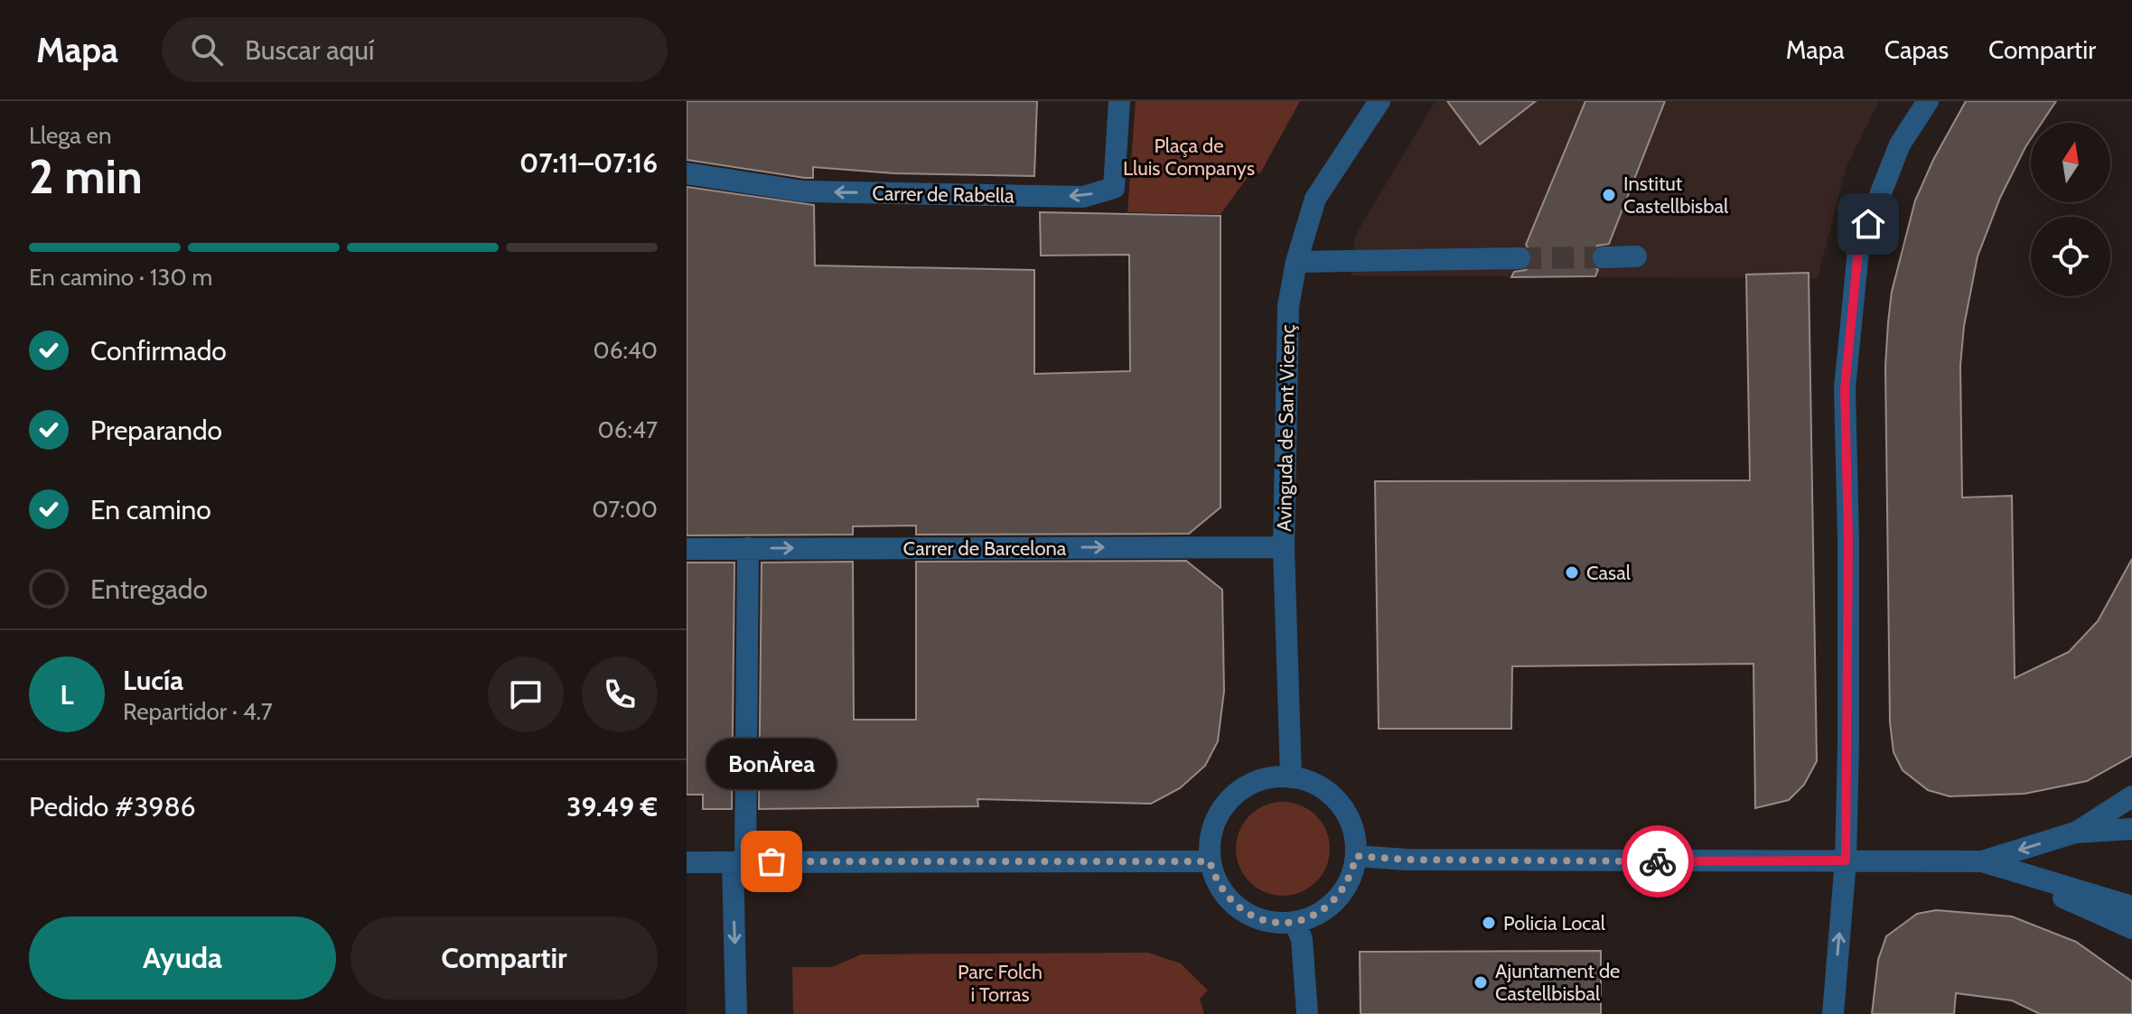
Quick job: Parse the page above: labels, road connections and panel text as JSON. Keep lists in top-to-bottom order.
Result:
{
  "streets": {
    "street": ["Carrer de Rabella", "Avinguda de Sant Vicenç", "Carrer de Barcelona"]
  },
  "crossings": [
    ["Avinguda de Sant Vicenç", "Carrer de Barcelona"]
  ],
  "one_way": ["Carrer de Rabella", "Carrer de Barcelona"],
  "parks": ["Plaça de Lluis Companys", "Parc Folch i Torras"],
  "places": [
    "Institut Castellbisbal",
    "Casal",
    "BonÀrea",
    "Policia Local",
    "Ajuntament de Castellbisbal"
  ],
  "north": "top",
  "page": {
    "header": "Mapa",
    "search": "Buscar aquí",
    "nav": ["Mapa", "Capas", "Compartir"],
    "heading": ["2 min", "Llega en", "07:11–07:16"],
    "panel": [
      "Lucía",
      "Repartidor · 4.7",
      "Pedido #3986",
      "39.49 €"
    ],
    "bar": "En camino · 130 m",
    "list": [
      ["Confirmado", "06:40"],
      ["Preparando", "06:47"],
      ["En camino", "07:00"],
      "Entregado"
    ],
    "round": "L",
    "bubble": "BonÀrea",
    "buttons": ["Ayuda", "Compartir"]
  }
}
